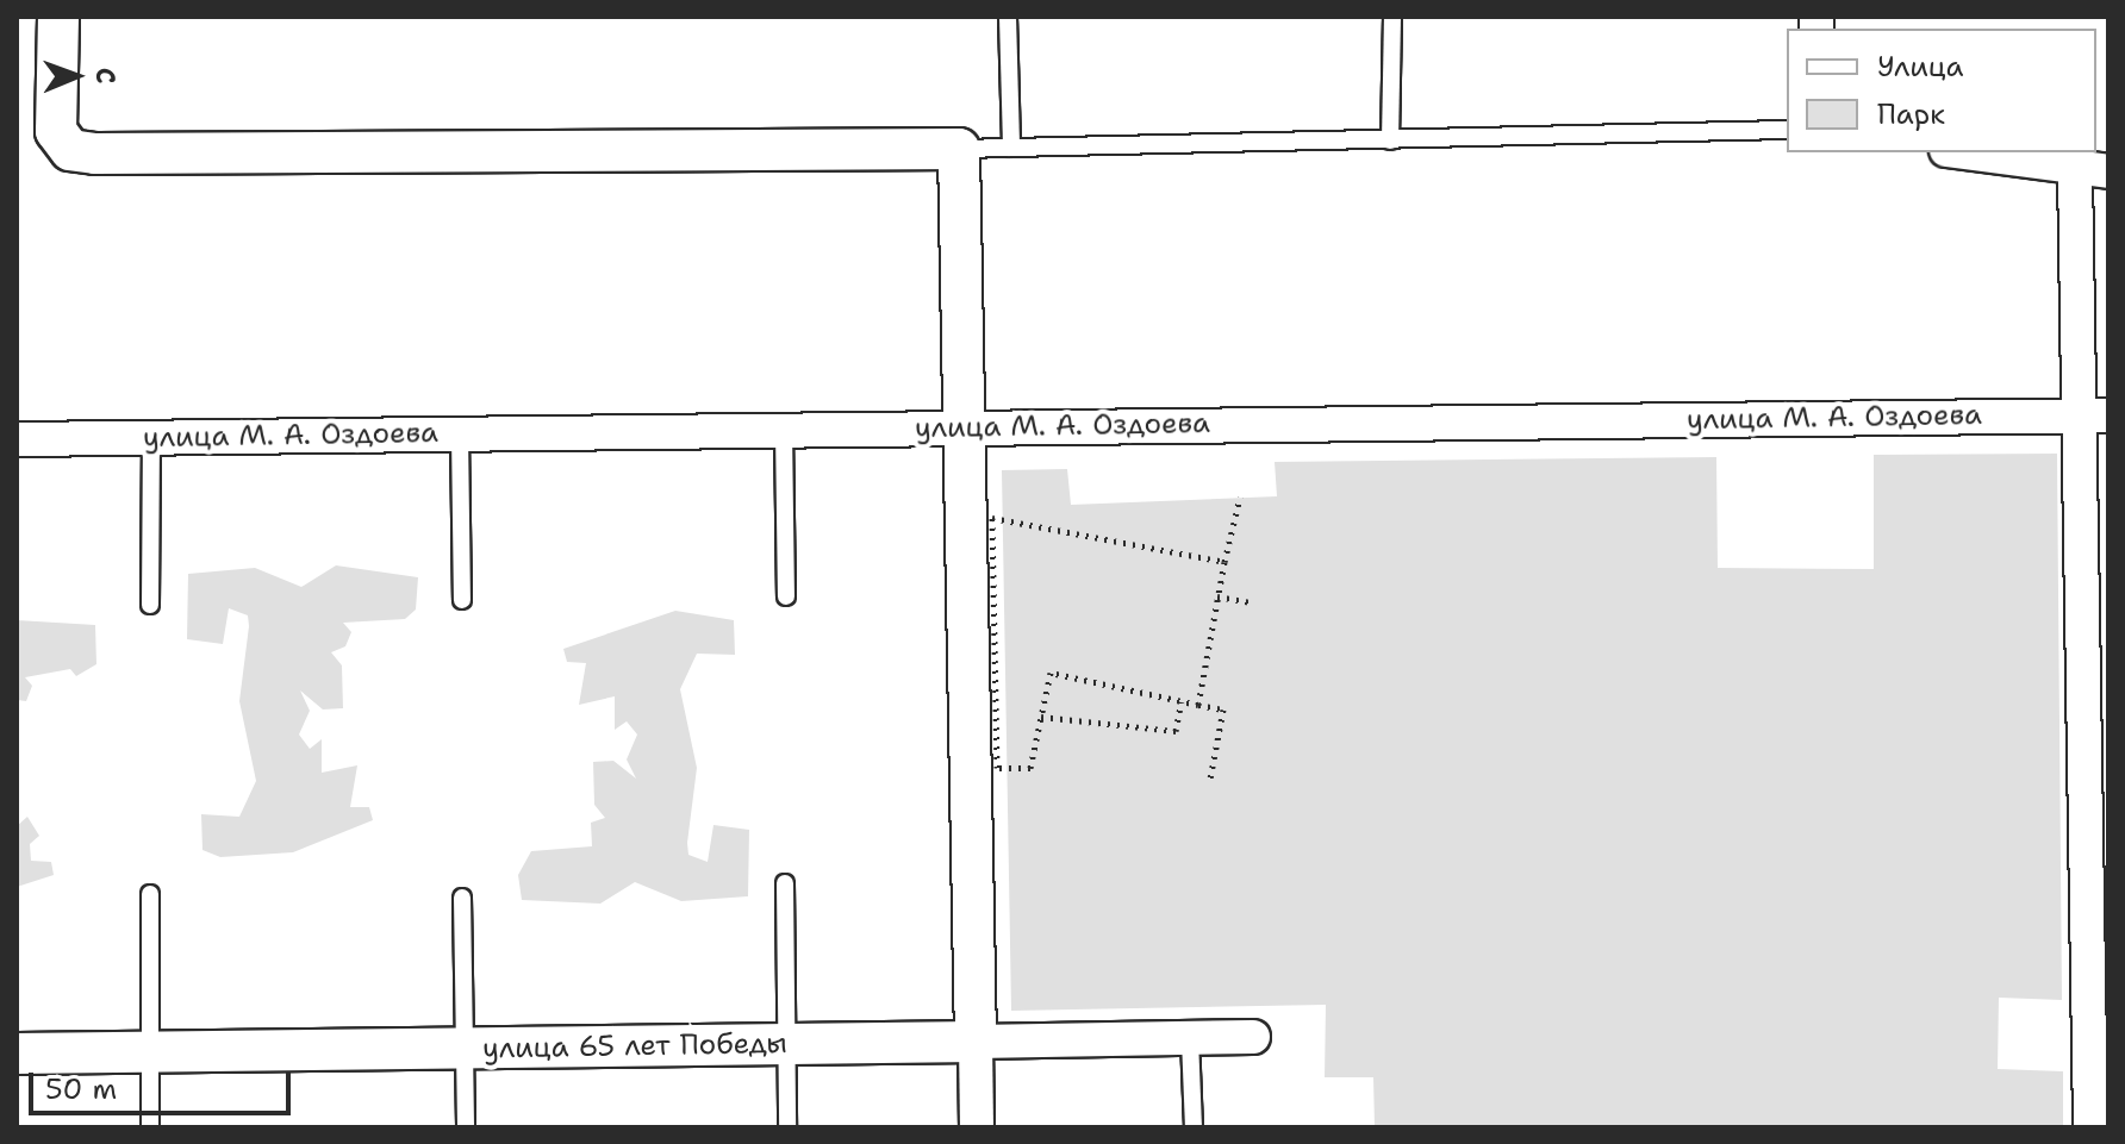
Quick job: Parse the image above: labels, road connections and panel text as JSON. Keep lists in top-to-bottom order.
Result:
{
  "streets": {
    "street": ["улица М. А. Оздоева", "улица 65 лет Победы"]
  },
  "legend": ["Улица", "Парк"],
  "scale_bar": "50 m",
  "north": "right"
}
